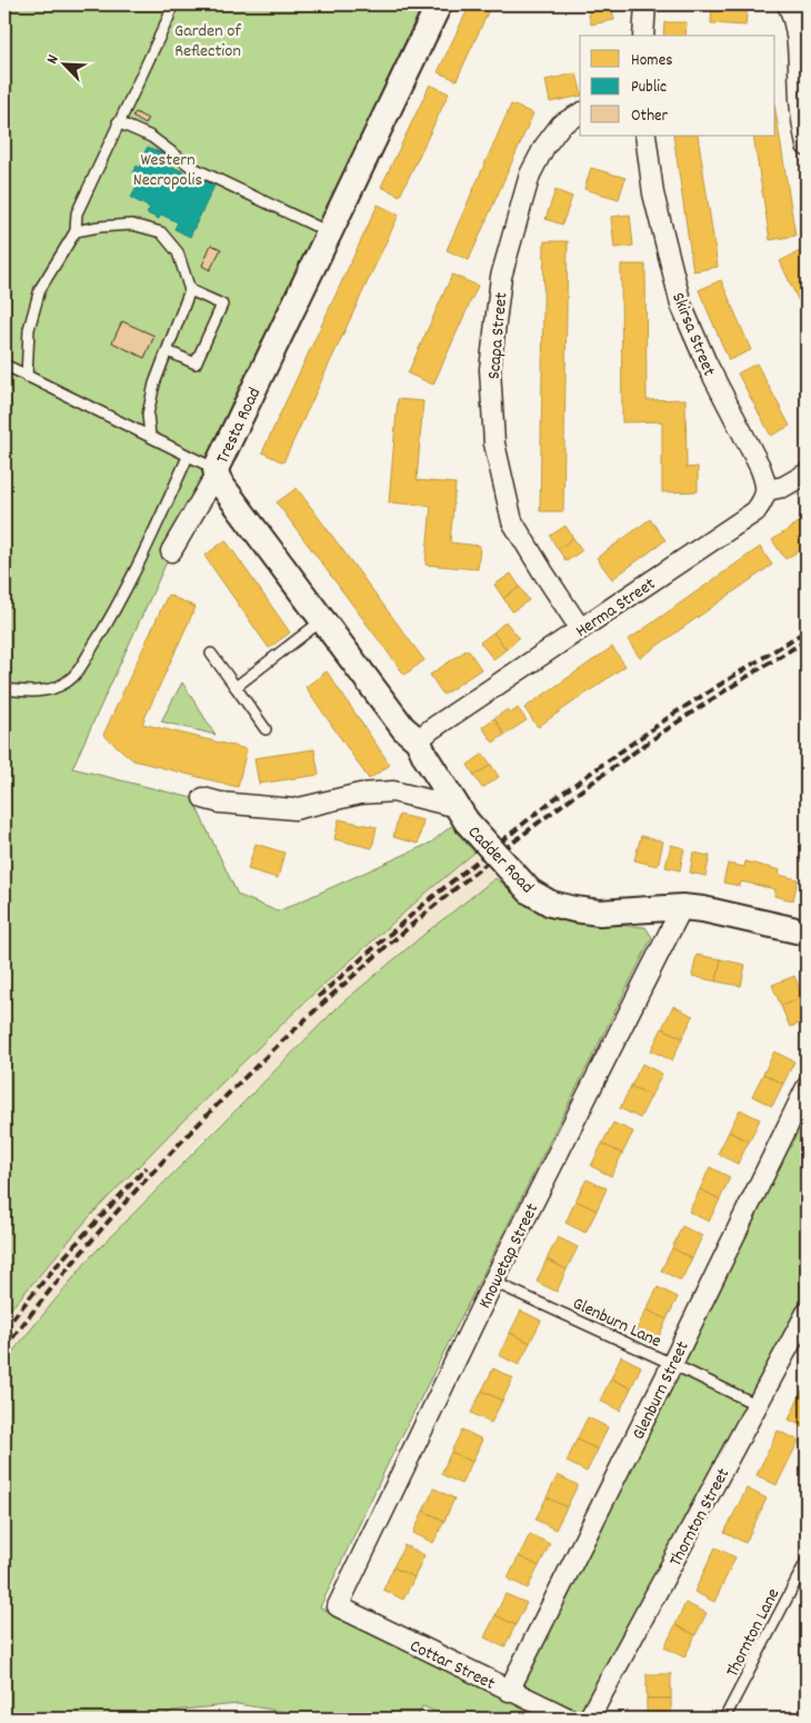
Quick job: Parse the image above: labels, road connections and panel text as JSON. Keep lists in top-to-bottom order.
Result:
{
  "streets": {
    "street": [
      "Skirsa Street",
      "Scapa Street",
      "Tresta Road",
      "Herma Street",
      "Cadder Road",
      "Knowetap Street",
      "Glenburn Street",
      "Thornton Street",
      "Cottar Street"
    ],
    "lane": ["Glenburn Lane", "Thornton Lane"]
  },
  "crossings": [
    ["Skirsa Street", "Herma Street"],
    ["Scapa Street", "Herma Street"],
    ["Tresta Road", "Herma Street"],
    ["Tresta Road", "Cadder Road"],
    ["Cadder Road", "Knowetap Street"],
    ["Knowetap Street", "Glenburn Lane"],
    ["Knowetap Street", "Cottar Street"],
    ["Glenburn Lane", "Glenburn Street"],
    ["Glenburn Lane", "Thornton Street"],
    ["Glenburn Street", "Cottar Street"]
  ],
  "parks": ["Garden of Reflection", "Western Necropolis"],
  "legend": ["Homes", "Public", "Other"],
  "north": "top left"
}
